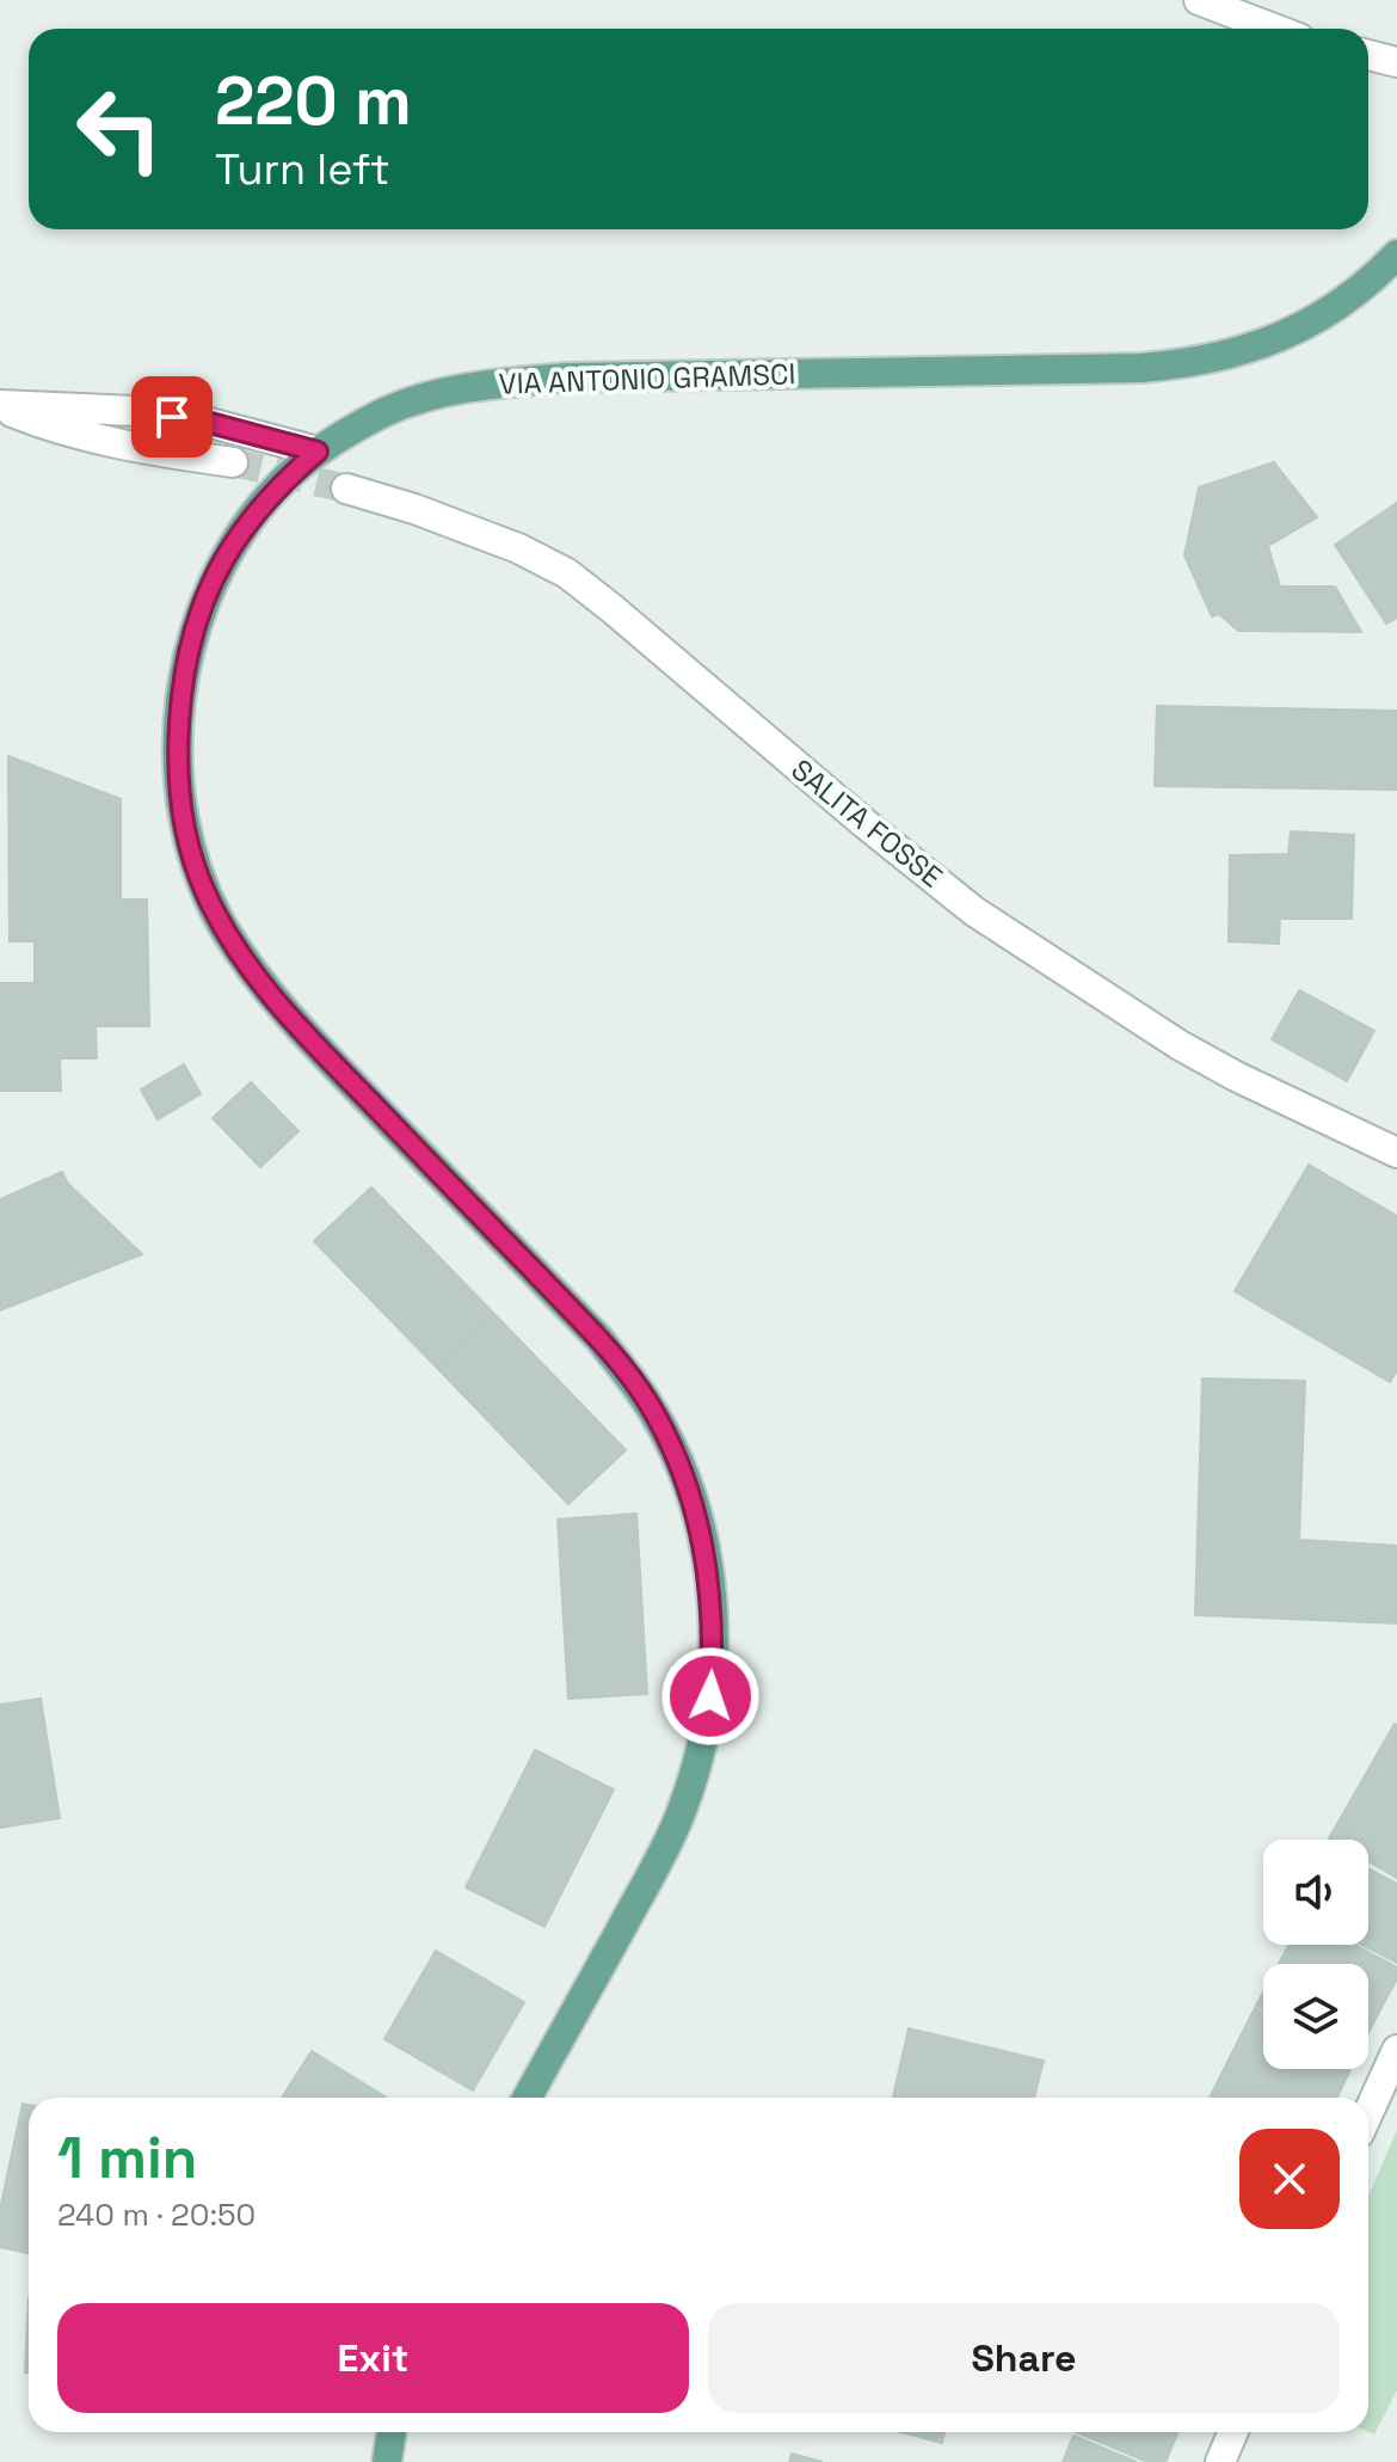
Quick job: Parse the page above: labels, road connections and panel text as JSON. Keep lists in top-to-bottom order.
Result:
{
  "streets": {
    "main road": ["VIA ANTONIO GRAMSCI"],
    "street": ["SALITA FOSSE"]
  },
  "page": {
    "turn": ["220 m", "Turn left"],
    "heading": ["1 min", "240 m · 20:50"],
    "buttons": ["Exit", "Share"]
  }
}
